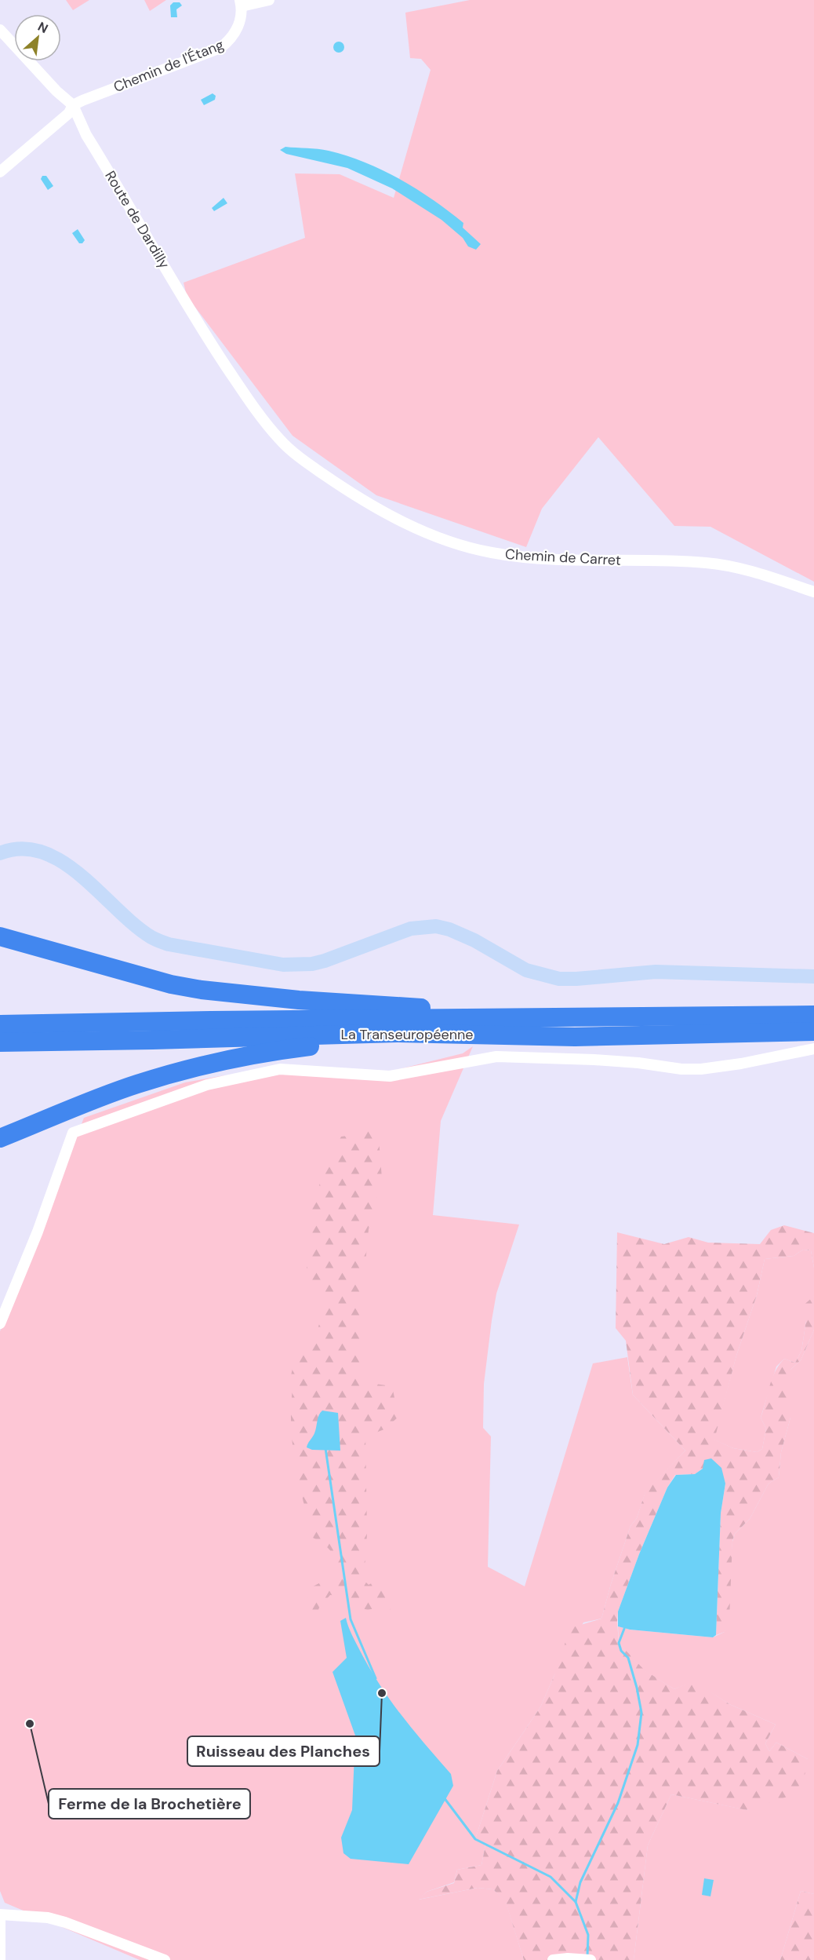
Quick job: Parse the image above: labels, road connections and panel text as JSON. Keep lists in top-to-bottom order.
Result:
{
  "streets": {
    "highway": ["La Transeuropéenne"],
    "street": ["Chemin de l'Étang", "Route de Dardilly", "Chemin de Carret"]
  },
  "crossings": [
    ["Chemin de l'Étang", "Route de Dardilly"],
    ["Route de Dardilly", "Chemin de Carret"]
  ],
  "places": ["Ruisseau des Planches", "Ferme de la Brochetière"],
  "north": "top right"
}
